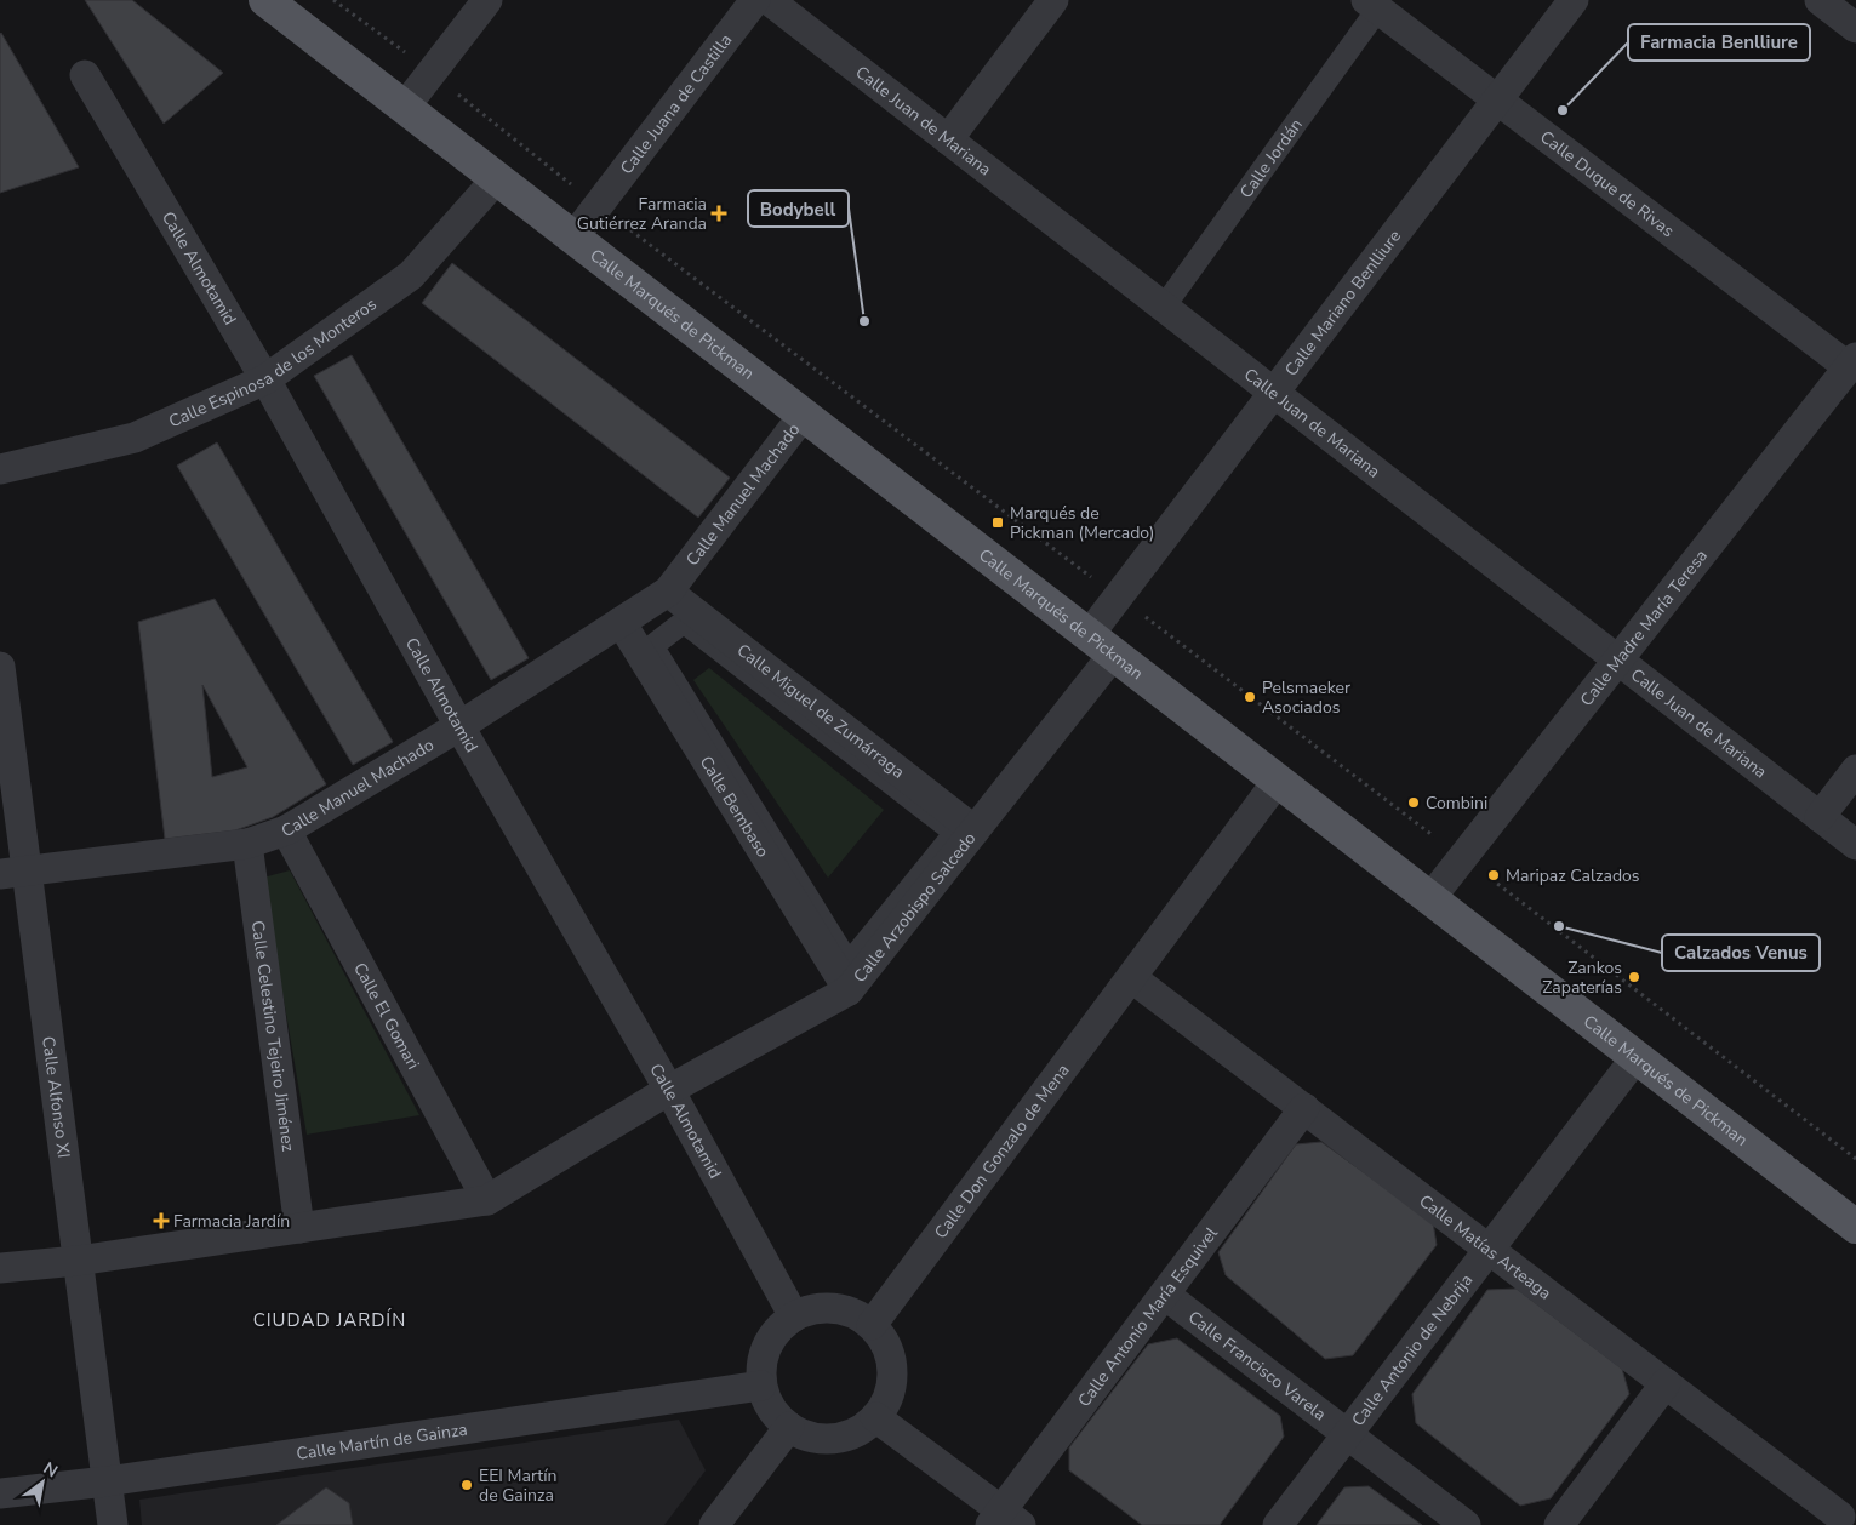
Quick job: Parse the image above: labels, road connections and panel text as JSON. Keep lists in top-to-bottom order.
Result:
{
  "streets": {
    "main road": ["Calle Marqués de Pickman"],
    "street": [
      "Calle Juana de Castilla",
      "Calle Juan de Mariana",
      "Calle Jordán",
      "Calle Duque de Rivas",
      "Calle Almotamid",
      "Calle Mariano Benlliure",
      "Calle Espinosa de los Monteros",
      "Calle Manuel Machado",
      "Calle Madre María Teresa",
      "Calle Miguel de Zumárraga",
      "Calle Bembaso",
      "Calle Arzobispo Salcedo",
      "Calle El Gomari",
      "Calle Celestino Tejeiro Jiménez",
      "Calle Alfonso XI",
      "Calle Don Gonzalo de Mena",
      "Calle Matías Arteaga",
      "Calle Antonio María Esquivel",
      "Calle Antonio de Nebrija",
      "Calle Francisco Varela",
      "Calle Martín de Gainza"
    ]
  },
  "crossings": [
    ["Calle Juana de Castilla", "Calle Marqués de Pickman"],
    ["Calle Juan de Mariana", "Calle Jordán"],
    ["Calle Juan de Mariana", "Calle Mariano Benlliure"],
    ["Calle Juan de Mariana", "Calle Madre María Teresa"],
    ["Calle Jordán", "Calle Duque de Rivas"],
    ["Calle Duque de Rivas", "Calle Mariano Benlliure"],
    ["Calle Duque de Rivas", "Calle Madre María Teresa"],
    ["Calle Almotamid", "Calle Espinosa de los Monteros"],
    ["Calle Almotamid", "Calle Manuel Machado"],
    ["Calle Almotamid", "Calle Arzobispo Salcedo"],
    ["Calle Almotamid", "Calle Don Gonzalo de Mena"],
    ["Calle Almotamid", "Calle Martín de Gainza"],
    ["Calle Mariano Benlliure", "Calle Marqués de Pickman"],
    ["Calle Mariano Benlliure", "Calle Arzobispo Salcedo"],
    ["Calle Marqués de Pickman", "Calle Espinosa de los Monteros"],
    ["Calle Marqués de Pickman", "Calle Manuel Machado"],
    ["Calle Marqués de Pickman", "Calle Madre María Teresa"],
    ["Calle Marqués de Pickman", "Calle Arzobispo Salcedo"],
    ["Calle Marqués de Pickman", "Calle Don Gonzalo de Mena"],
    ["Calle Marqués de Pickman", "Calle Antonio de Nebrija"],
    ["Calle Manuel Machado", "Calle Miguel de Zumárraga"],
    ["Calle Manuel Machado", "Calle Bembaso"],
    ["Calle Manuel Machado", "Calle El Gomari"],
    ["Calle Manuel Machado", "Calle Celestino Tejeiro Jiménez"],
    ["Calle Manuel Machado", "Calle Alfonso XI"],
    ["Calle Miguel de Zumárraga", "Calle Arzobispo Salcedo"],
    ["Calle Bembaso", "Calle Arzobispo Salcedo"],
    ["Calle Arzobispo Salcedo", "Calle El Gomari"],
    ["Calle Arzobispo Salcedo", "Calle Celestino Tejeiro Jiménez"],
    ["Calle Arzobispo Salcedo", "Calle Alfonso XI"],
    ["Calle Alfonso XI", "Calle Martín de Gainza"],
    ["Calle Don Gonzalo de Mena", "Calle Matías Arteaga"],
    ["Calle Don Gonzalo de Mena", "Calle Martín de Gainza"],
    ["Calle Matías Arteaga", "Calle Antonio María Esquivel"],
    ["Calle Matías Arteaga", "Calle Antonio de Nebrija"],
    ["Calle Antonio María Esquivel", "Calle Francisco Varela"],
    ["Calle Antonio de Nebrija", "Calle Francisco Varela"]
  ],
  "districts": ["CIUDAD JARDÍN"],
  "places": {
    "other": [
      "Farmacia Benlliure",
      "Bodybell",
      "Pelsmaeker Asociados",
      "Combini",
      "Maripaz Calzados",
      "Calzados Venus",
      "Zankos Zapaterías",
      "EEI Martín de Gainza"
    ],
    "health": ["Farmacia Gutiérrez Aranda", "Farmacia Jardín"],
    "transit": ["Marqués de Pickman (Mercado)"]
  },
  "north": "top right"
}
